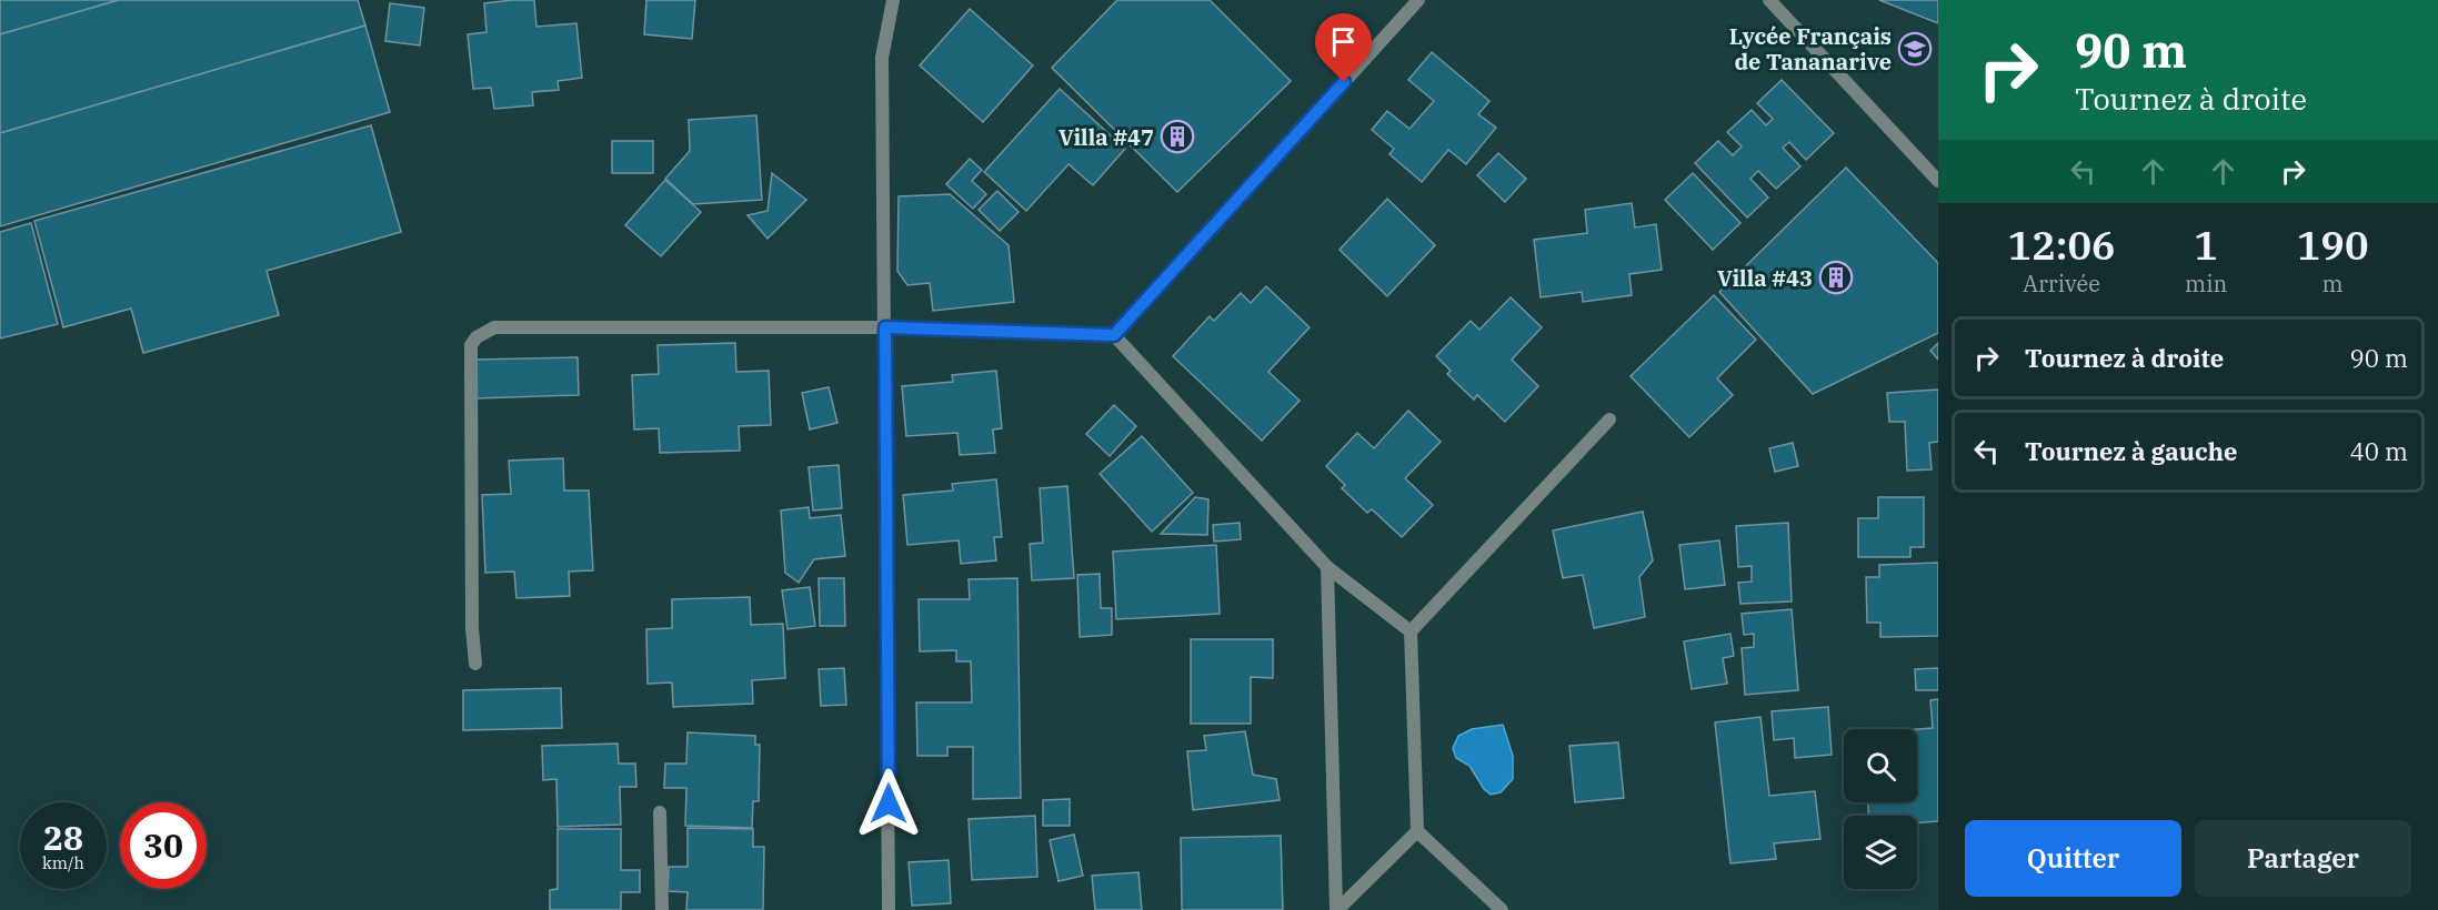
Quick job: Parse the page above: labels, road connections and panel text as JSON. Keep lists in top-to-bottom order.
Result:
{
  "places": {
    "school or university": ["Lycée Français de Tananarive"],
    "building": ["Villa #47", "Villa #43"]
  },
  "page": {
    "turn": ["90 m", "Tournez à droite"],
    "eta": [
      "12:06",
      "Arrivée",
      "1",
      "min",
      "190",
      "m"
    ],
    "list": [
      {
        "name": "Tournez à droite",
        "value": "90 m"
      },
      {
        "name": "Tournez à gauche",
        "value": "40 m"
      }
    ],
    "speed": "28 km/h",
    "limit": "30",
    "buttons": ["Quitter", "Partager"]
  }
}
